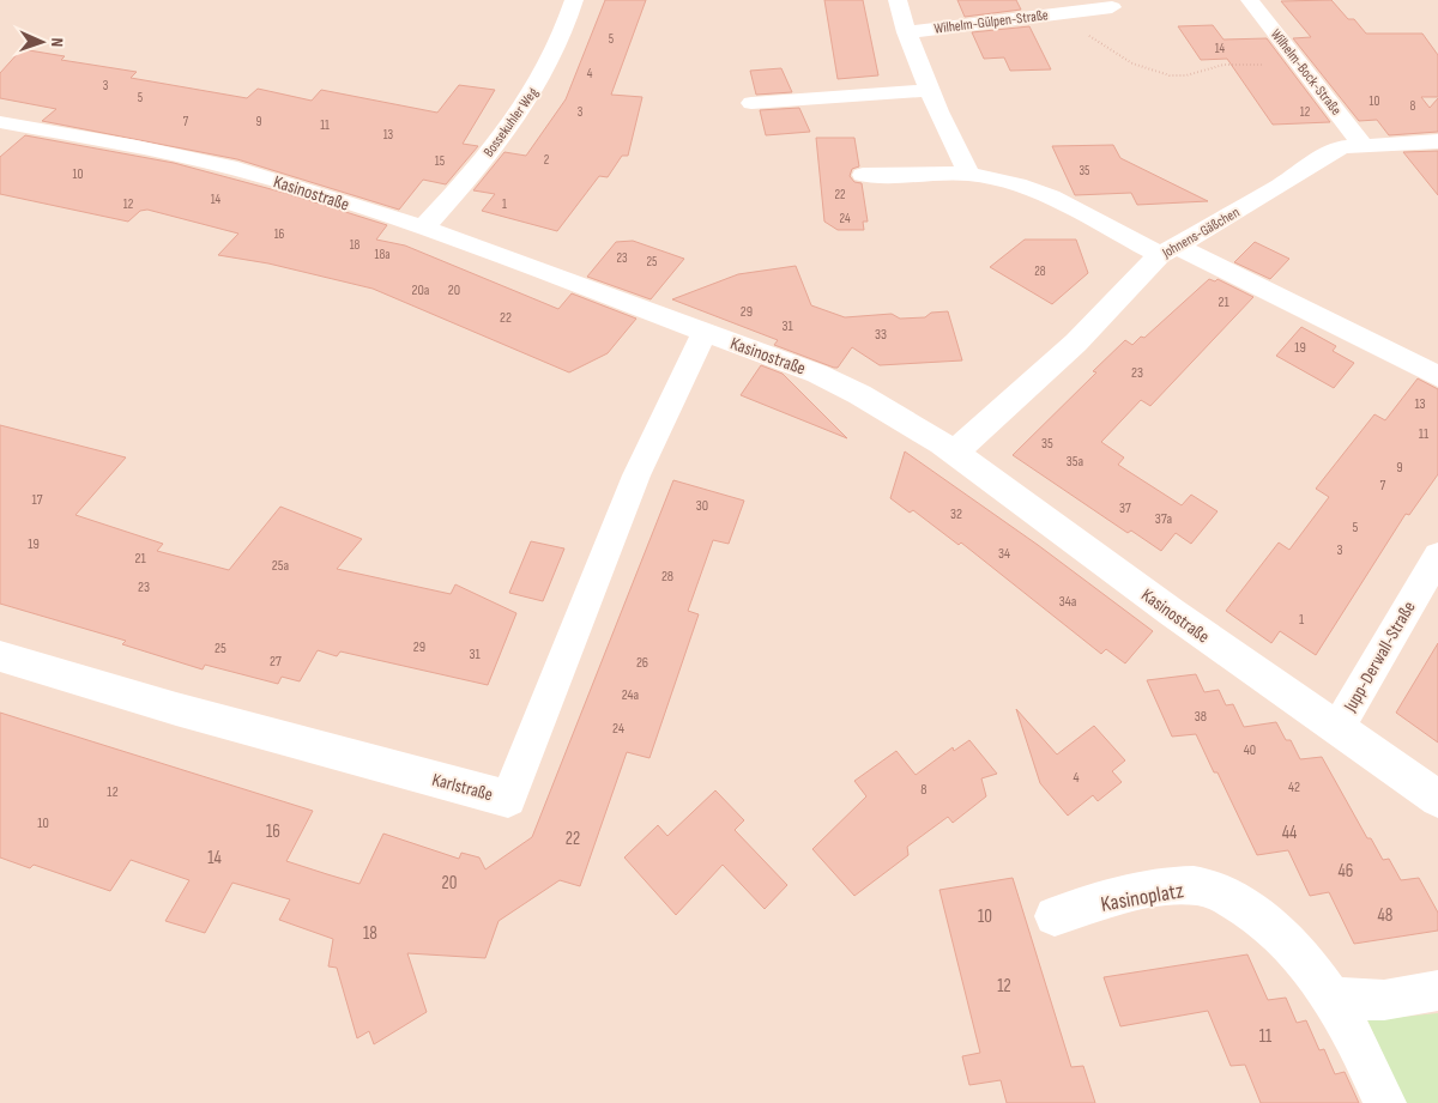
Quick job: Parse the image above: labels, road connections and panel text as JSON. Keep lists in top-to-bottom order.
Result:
{
  "streets": {
    "street": [
      "Wilhelm-Gülpen-Straße",
      "Wilhelm-Bock-Straße",
      "Bossekuhler Weg",
      "Kasinostraße",
      "Johnens-Gäßchen",
      "Jupp-Derwall-Straße",
      "Karlstraße",
      "Kasinoplatz"
    ]
  },
  "crossings": [
    ["Wilhelm-Bock-Straße", "Johnens-Gäßchen"],
    ["Bossekuhler Weg", "Kasinostraße"],
    ["Kasinostraße", "Johnens-Gäßchen"],
    ["Kasinostraße", "Jupp-Derwall-Straße"],
    ["Kasinostraße", "Karlstraße"]
  ],
  "house_numbers": [
    "5",
    "14",
    "4",
    "3",
    "5",
    "10",
    "8",
    "3",
    "12",
    "7",
    "9",
    "11",
    "13",
    "2",
    "15",
    "35",
    "10",
    "22",
    "14",
    "12",
    "1",
    "24",
    "16",
    "18",
    "18a",
    "23",
    "25",
    "28",
    "20a",
    "20",
    "21",
    "29",
    "22",
    "31",
    "33",
    "19",
    "23",
    "13",
    "11",
    "35",
    "35a",
    "9",
    "7",
    "17",
    "30",
    "37",
    "32",
    "37a",
    "5",
    "19",
    "3",
    "34",
    "21",
    "25a",
    "28",
    "23",
    "34a",
    "1",
    "29",
    "25",
    "31",
    "27",
    "26",
    "24a",
    "38",
    "24",
    "40",
    "4",
    "42",
    "8",
    "12",
    "10",
    "16",
    "44",
    "22",
    "14",
    "46",
    "20",
    "48",
    "10",
    "18",
    "12",
    "11"
  ],
  "north": "right"
}
